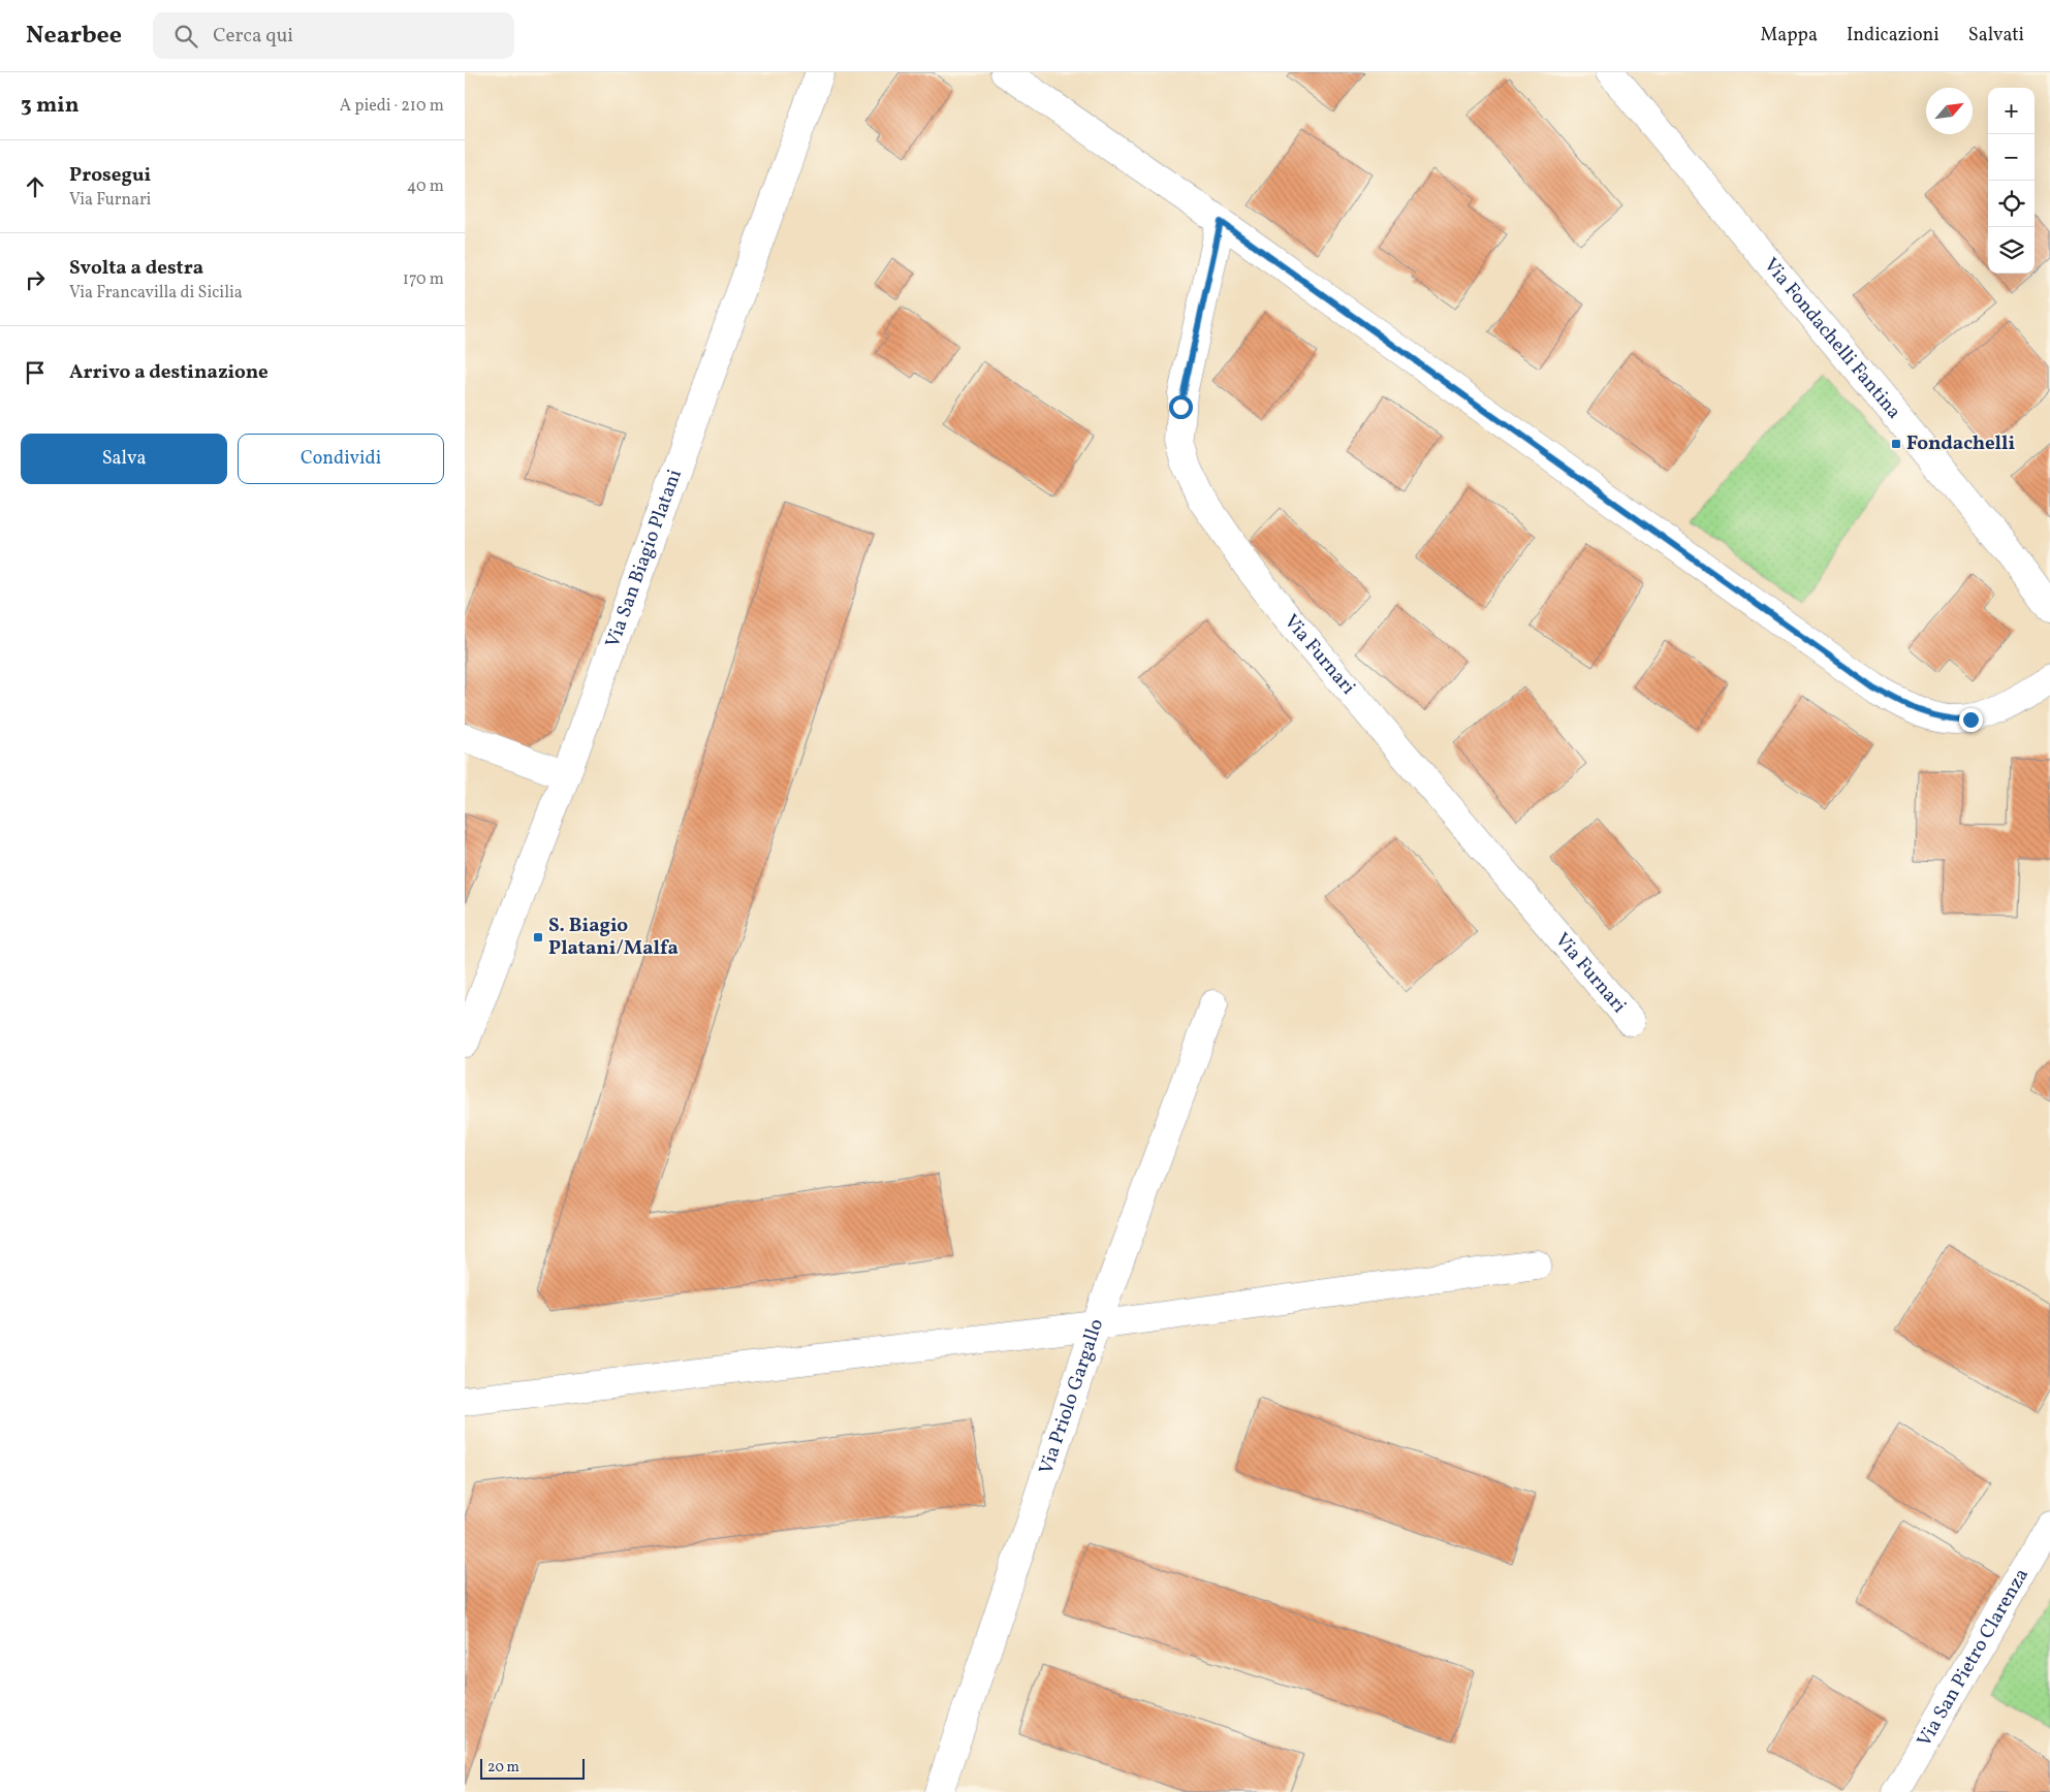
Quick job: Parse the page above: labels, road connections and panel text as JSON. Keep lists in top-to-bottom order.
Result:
{
  "streets": {
    "street": [
      "Via Fondachelli Fantina",
      "Via San Biagio Platani",
      "Via Furnari",
      "Via Priolo Gargallo",
      "Via San Pietro Clarenza"
    ]
  },
  "places": {
    "transit": ["Fondachelli", "S. Biagio Platani/Malfa"]
  },
  "scale_bar": "20 m",
  "north": "top right",
  "page": {
    "header": "Nearbee",
    "search": "Cerca qui",
    "nav": ["Mappa", "Indicazioni", "Salvati"],
    "heading": ["3 min", "A piedi · 210 m"],
    "map_buttons": ["+", "−"],
    "list": [
      ["Prosegui", "Via Furnari", "40 m"],
      ["Svolta a destra", "Via Francavilla di Sicilia", "170 m"],
      "Arrivo a destinazione"
    ],
    "buttons": ["Salva", "Condividi"],
    "scale": "20 m"
  }
}
